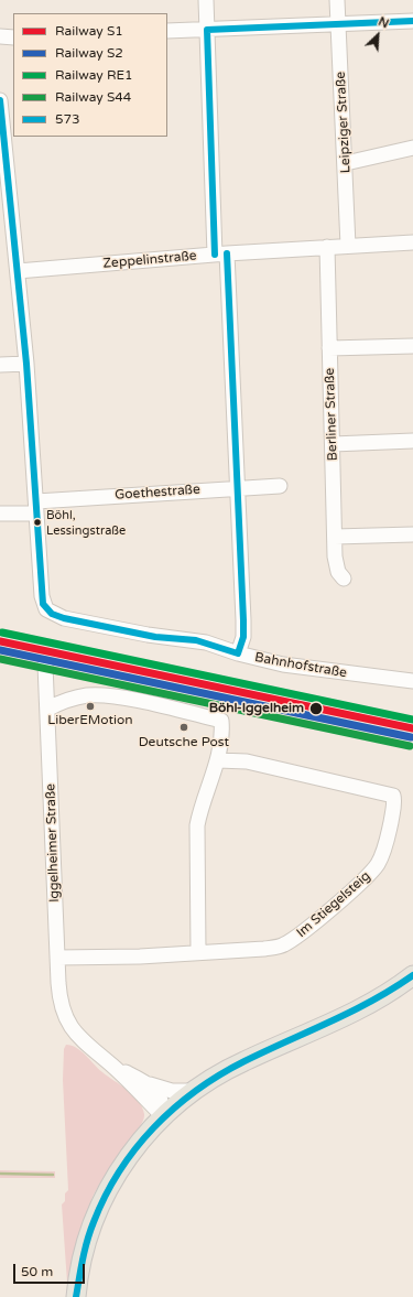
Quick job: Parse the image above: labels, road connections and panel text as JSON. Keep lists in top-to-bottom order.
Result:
{
  "streets": {
    "street": [
      "Leipziger Straße",
      "Zeppelinstraße",
      "Berliner Straße",
      "Goethestraße",
      "Bahnhofstraße",
      "Iggelheimer Straße",
      "Im Stiegelsteig"
    ]
  },
  "crossings": [
    ["Leipziger Straße", "Zeppelinstraße"],
    ["Zeppelinstraße", "Berliner Straße"],
    ["Zeppelinstraße", "Bahnhofstraße"],
    ["Goethestraße", "Bahnhofstraße"],
    ["Iggelheimer Straße", "Im Stiegelsteig"]
  ],
  "places": [
    "Böhl, Lessingstraße",
    "LiberEMotion",
    "Böhl-Iggelheim",
    "Deutsche Post"
  ],
  "lines": [
    "transit line 573",
    "rail line RE1",
    "rail line S1",
    "rail line S2",
    "rail line S44"
  ],
  "legend": [
    "Railway S1",
    "Railway S2",
    "Railway RE1",
    "Railway S44",
    "573"
  ],
  "scale_bar": "50 m",
  "north": "top right"
}
